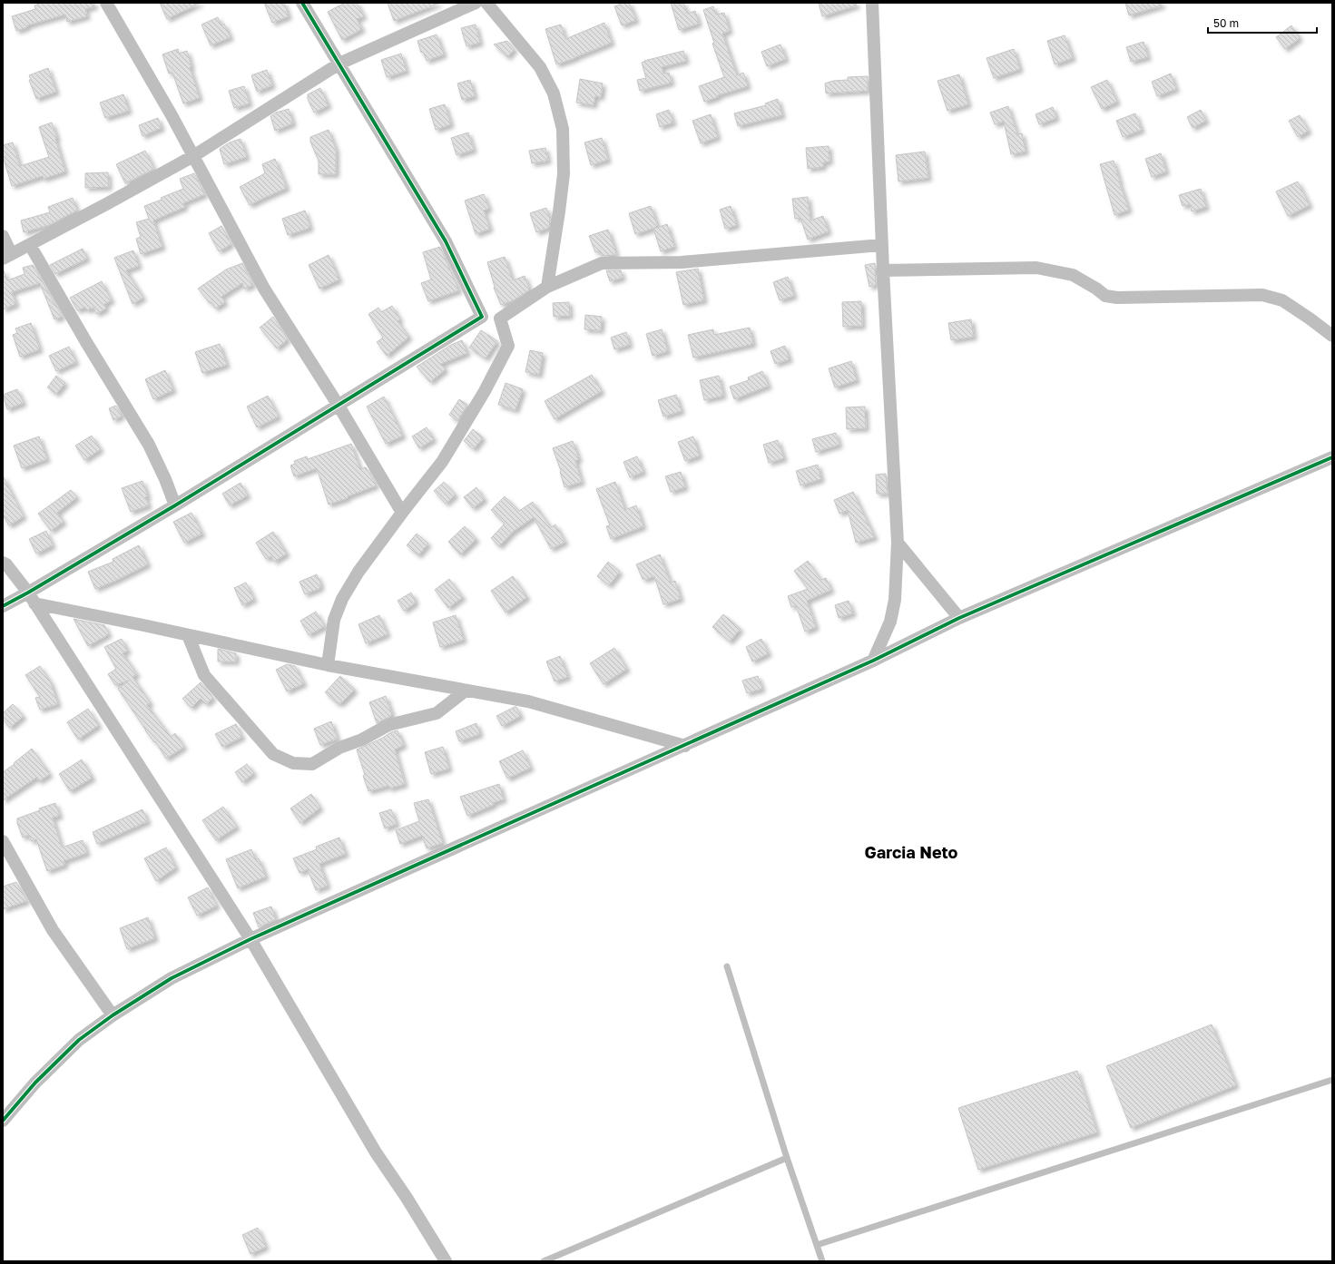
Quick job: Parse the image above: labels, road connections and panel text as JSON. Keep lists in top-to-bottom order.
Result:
{
  "districts": ["Garcia Neto"],
  "scale_bar": "50 m"
}
